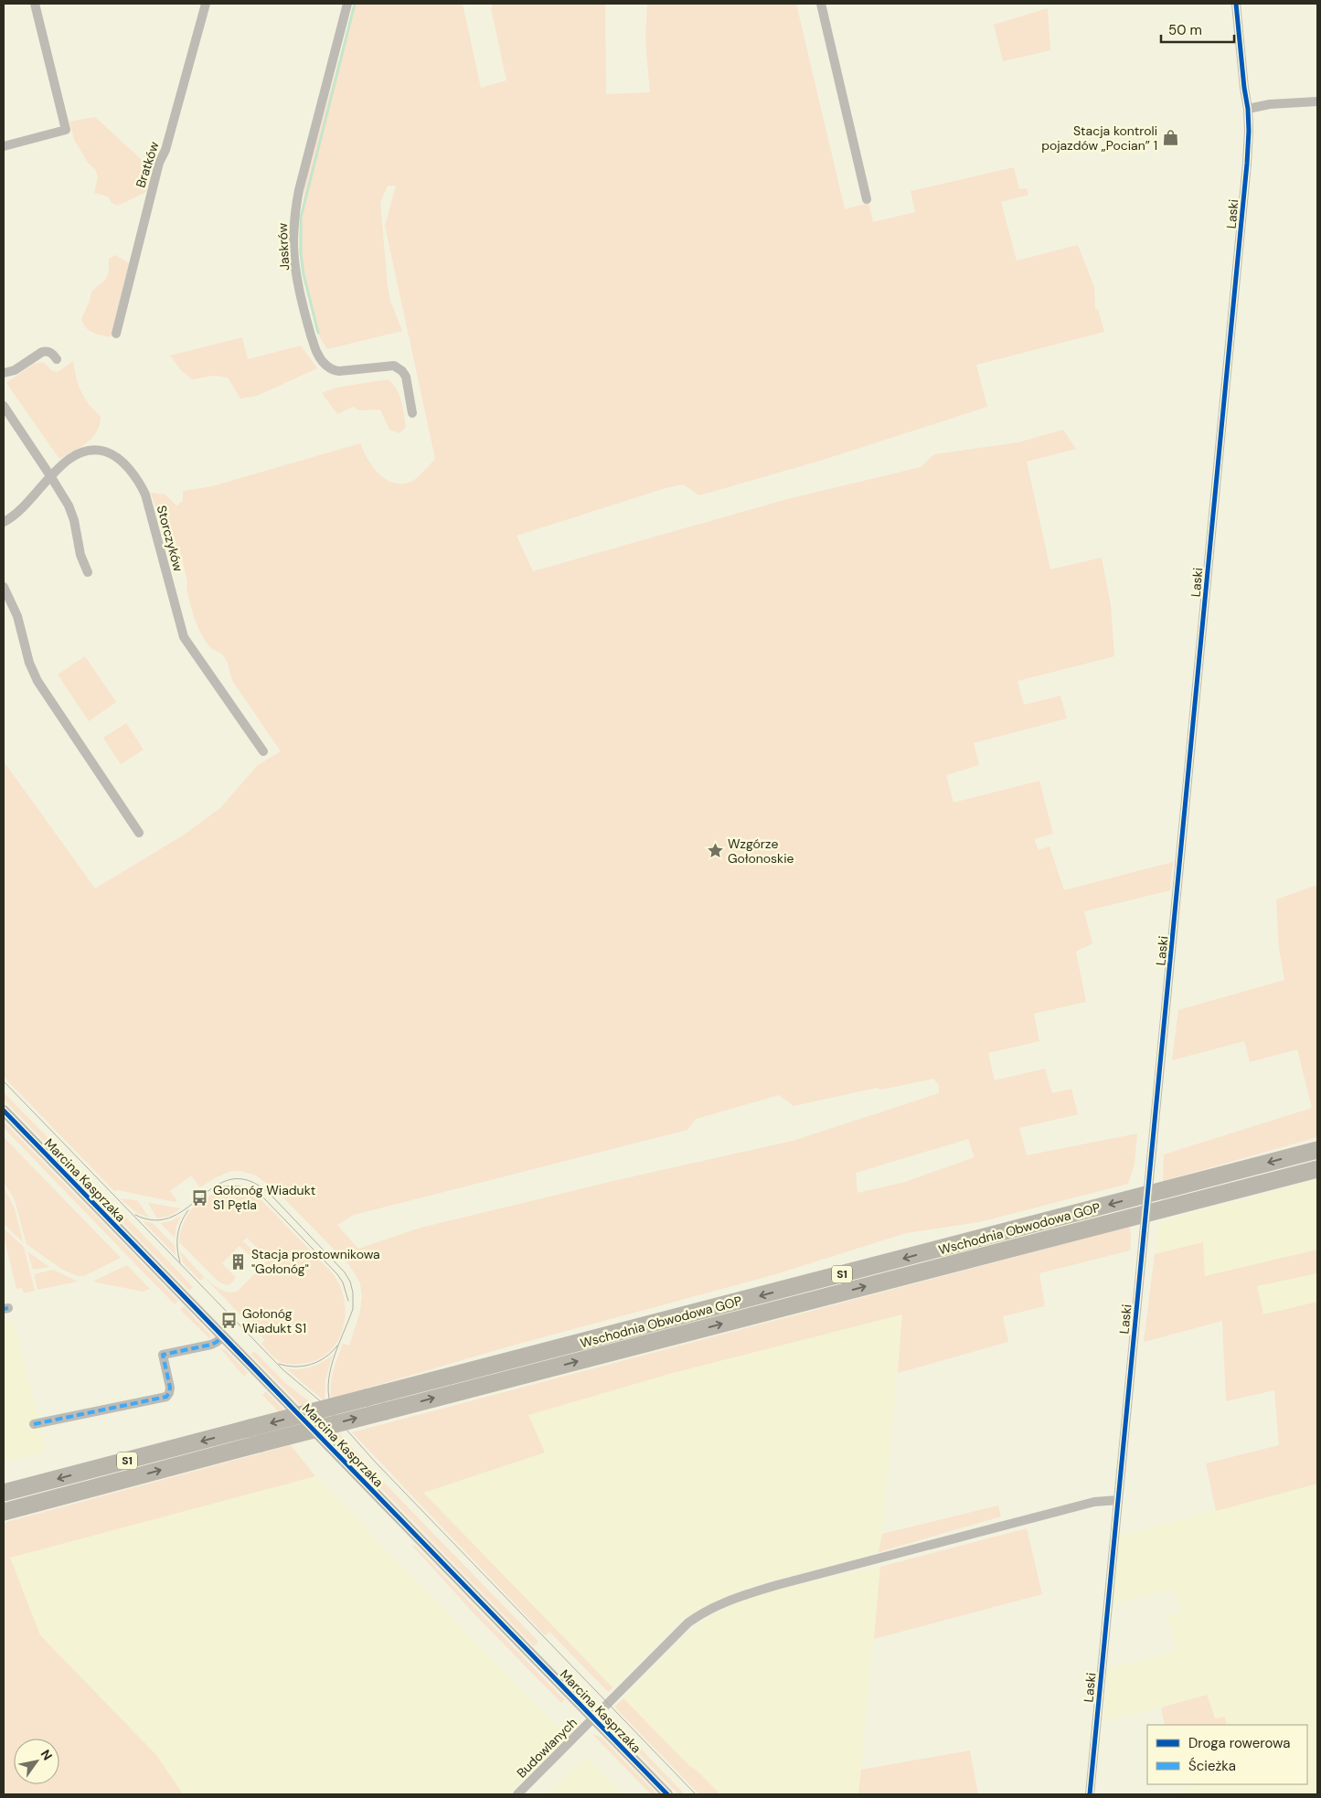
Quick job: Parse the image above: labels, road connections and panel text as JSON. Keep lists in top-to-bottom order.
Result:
{
  "streets": {
    "highway": ["Wschodnia Obwodowa GOP", "S1"],
    "street": [
      "Bratków",
      "Laski",
      "Jaskrów",
      "Storczyków",
      "Marcina Kasprzaka",
      "Budowlanych"
    ]
  },
  "crossings": [
    ["Laski", "Budowlanych"],
    ["Marcina Kasprzaka", "Budowlanych"]
  ],
  "places": {
    "shop": ["Stacja kontroli pojazdów „Pocian” 1"],
    "place": ["Wzgórze Gołonoskie"],
    "bus stop": ["Gołonóg Wiadukt S1 Pętla", "Gołonóg Wiadukt S1"],
    "building": ["Stacja prostownikowa \"Gołonóg\""]
  },
  "legend": ["Droga rowerowa", "Ścieżka"],
  "scale_bar": "50 m",
  "north": "top right"
}
